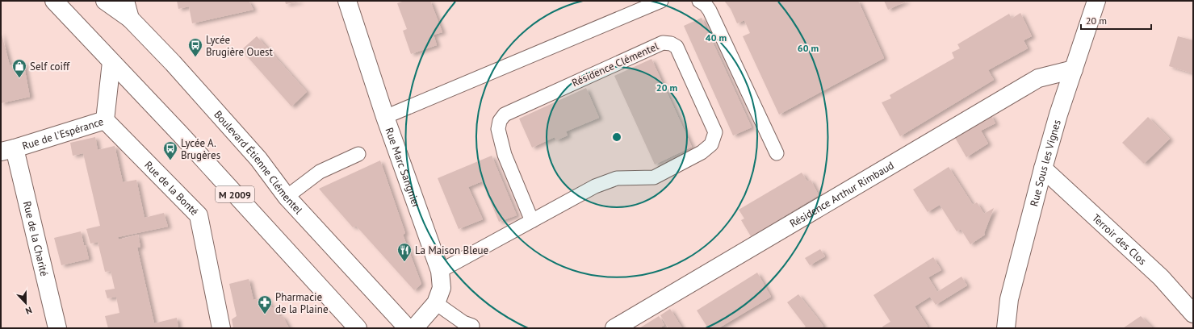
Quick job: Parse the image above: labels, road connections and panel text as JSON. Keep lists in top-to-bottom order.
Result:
{
  "streets": {
    "street": [
      "Rue de l'Espérance",
      "Boulevard Étienne Clémentel",
      "Rue Sous les Vignes",
      "Rue Marc Sangnier",
      "Rue de la Bonté",
      "M 2009",
      "Résidence Arthur Rimbaud",
      "Rue de la Charité",
      "Terroir des Clos"
    ],
    "lane": ["Résidence Clémentel"]
  },
  "crossings": [
    ["Résidence Clémentel", "Rue Marc Sangnier"],
    ["Rue de l'Espérance", "Rue de la Bonté"],
    ["Rue de l'Espérance", "M 2009"],
    ["Rue de l'Espérance", "Rue de la Charité"],
    ["Rue Sous les Vignes", "Résidence Arthur Rimbaud"],
    ["Rue Sous les Vignes", "Terroir des Clos"]
  ],
  "places": {
    "bus stop": ["Lycée Brugière Ouest", "Lycée A. Brugères"],
    "shop": ["Self coiff"],
    "restaurant": ["La Maison Bleue"],
    "pharmacy": ["Pharmacie de la Plaine"]
  },
  "scale_bar": "20 m",
  "north": "bottom",
  "rings": ["40 m", "60 m", "20 m"]
}
